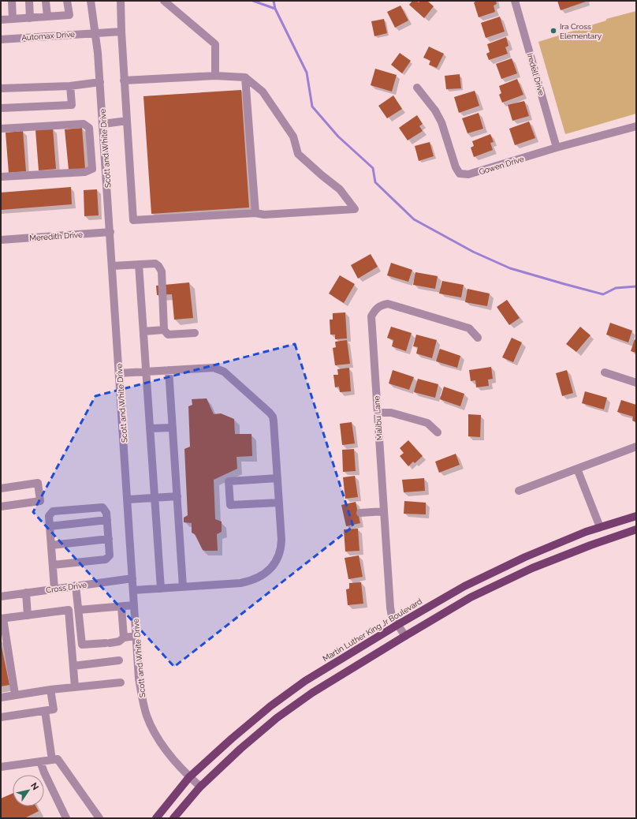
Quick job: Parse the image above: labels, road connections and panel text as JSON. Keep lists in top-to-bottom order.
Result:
{
  "streets": {
    "main road": ["Martin Luther King Jr Boulevard"],
    "street": [
      "Automax Drive",
      "Iredell Drive",
      "Scott and White Drive",
      "Gowen Drive",
      "Meredith Drive",
      "Malibu Lane",
      "Cross Drive"
    ]
  },
  "crossings": [
    ["Automax Drive", "Scott and White Drive"],
    ["Iredell Drive", "Gowen Drive"],
    ["Scott and White Drive", "Meredith Drive"],
    ["Scott and White Drive", "Cross Drive"],
    ["Scott and White Drive", "Martin Luther King Jr Boulevard"],
    ["Malibu Lane", "Martin Luther King Jr Boulevard"]
  ],
  "places": ["Ira Cross Elementary"],
  "north": "top right"
}
